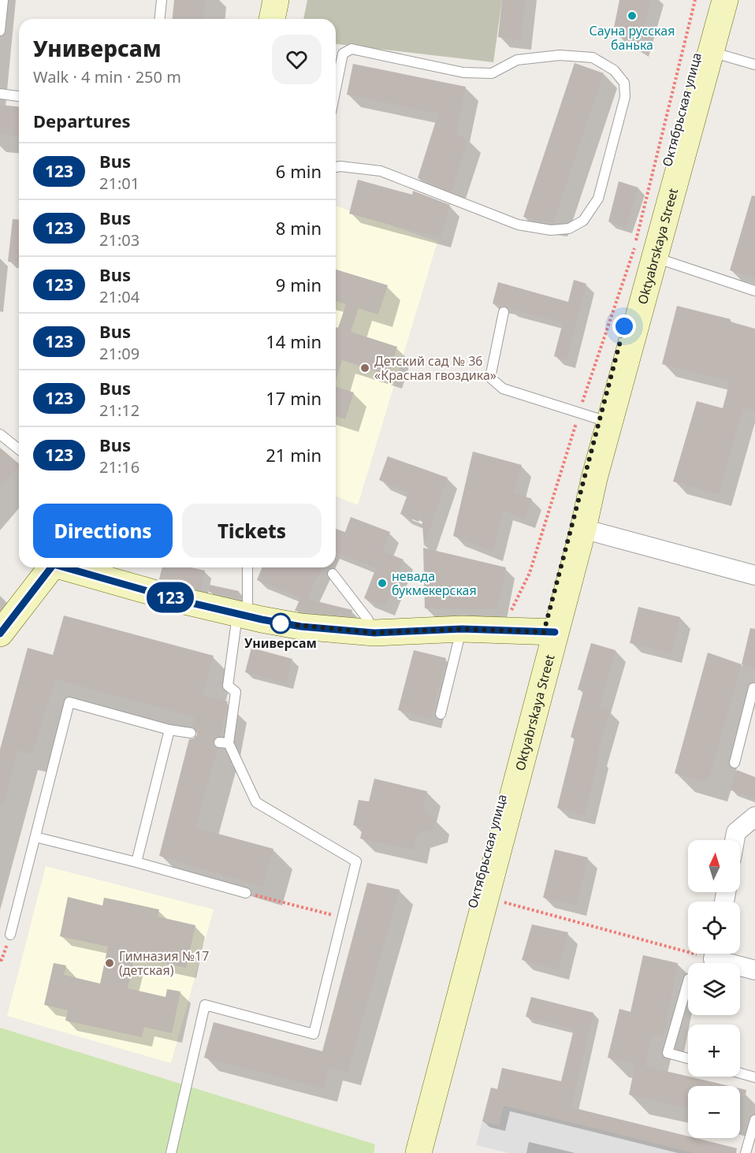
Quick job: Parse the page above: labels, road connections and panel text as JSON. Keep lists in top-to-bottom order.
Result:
{
  "streets": {
    "main road": ["Октябрьская улица", "Oktyabrskaya Street"]
  },
  "crossings": [
    ["Октябрьская улица", "Oktyabrskaya Street"]
  ],
  "places": [
    "Сауна русская банька",
    "Детский сад № 36 «Красная гвоздика»",
    "невада букмекерская",
    "Универсам",
    "Гимназия №17 (детская)"
  ],
  "lines": ["bus line 123"],
  "north": "top",
  "page": {
    "on_map": "123",
    "heading": [
      ["Универсам", "Walk · 4 min · 250 m"],
      "Departures"
    ],
    "list": [
      {
        "mark": "123",
        "name": "Bus",
        "note": "21:01",
        "value": "6 min"
      },
      {
        "mark": "123",
        "name": "Bus",
        "note": "21:03",
        "value": "8 min"
      },
      {
        "mark": "123",
        "name": "Bus",
        "note": "21:04",
        "value": "9 min"
      },
      {
        "mark": "123",
        "name": "Bus",
        "note": "21:09",
        "value": "14 min"
      },
      {
        "mark": "123",
        "name": "Bus",
        "note": "21:12",
        "value": "17 min"
      },
      {
        "mark": "123",
        "name": "Bus",
        "note": "21:16",
        "value": "21 min"
      }
    ],
    "buttons": ["Directions", "Tickets"],
    "map_buttons": ["+", "−"]
  }
}
